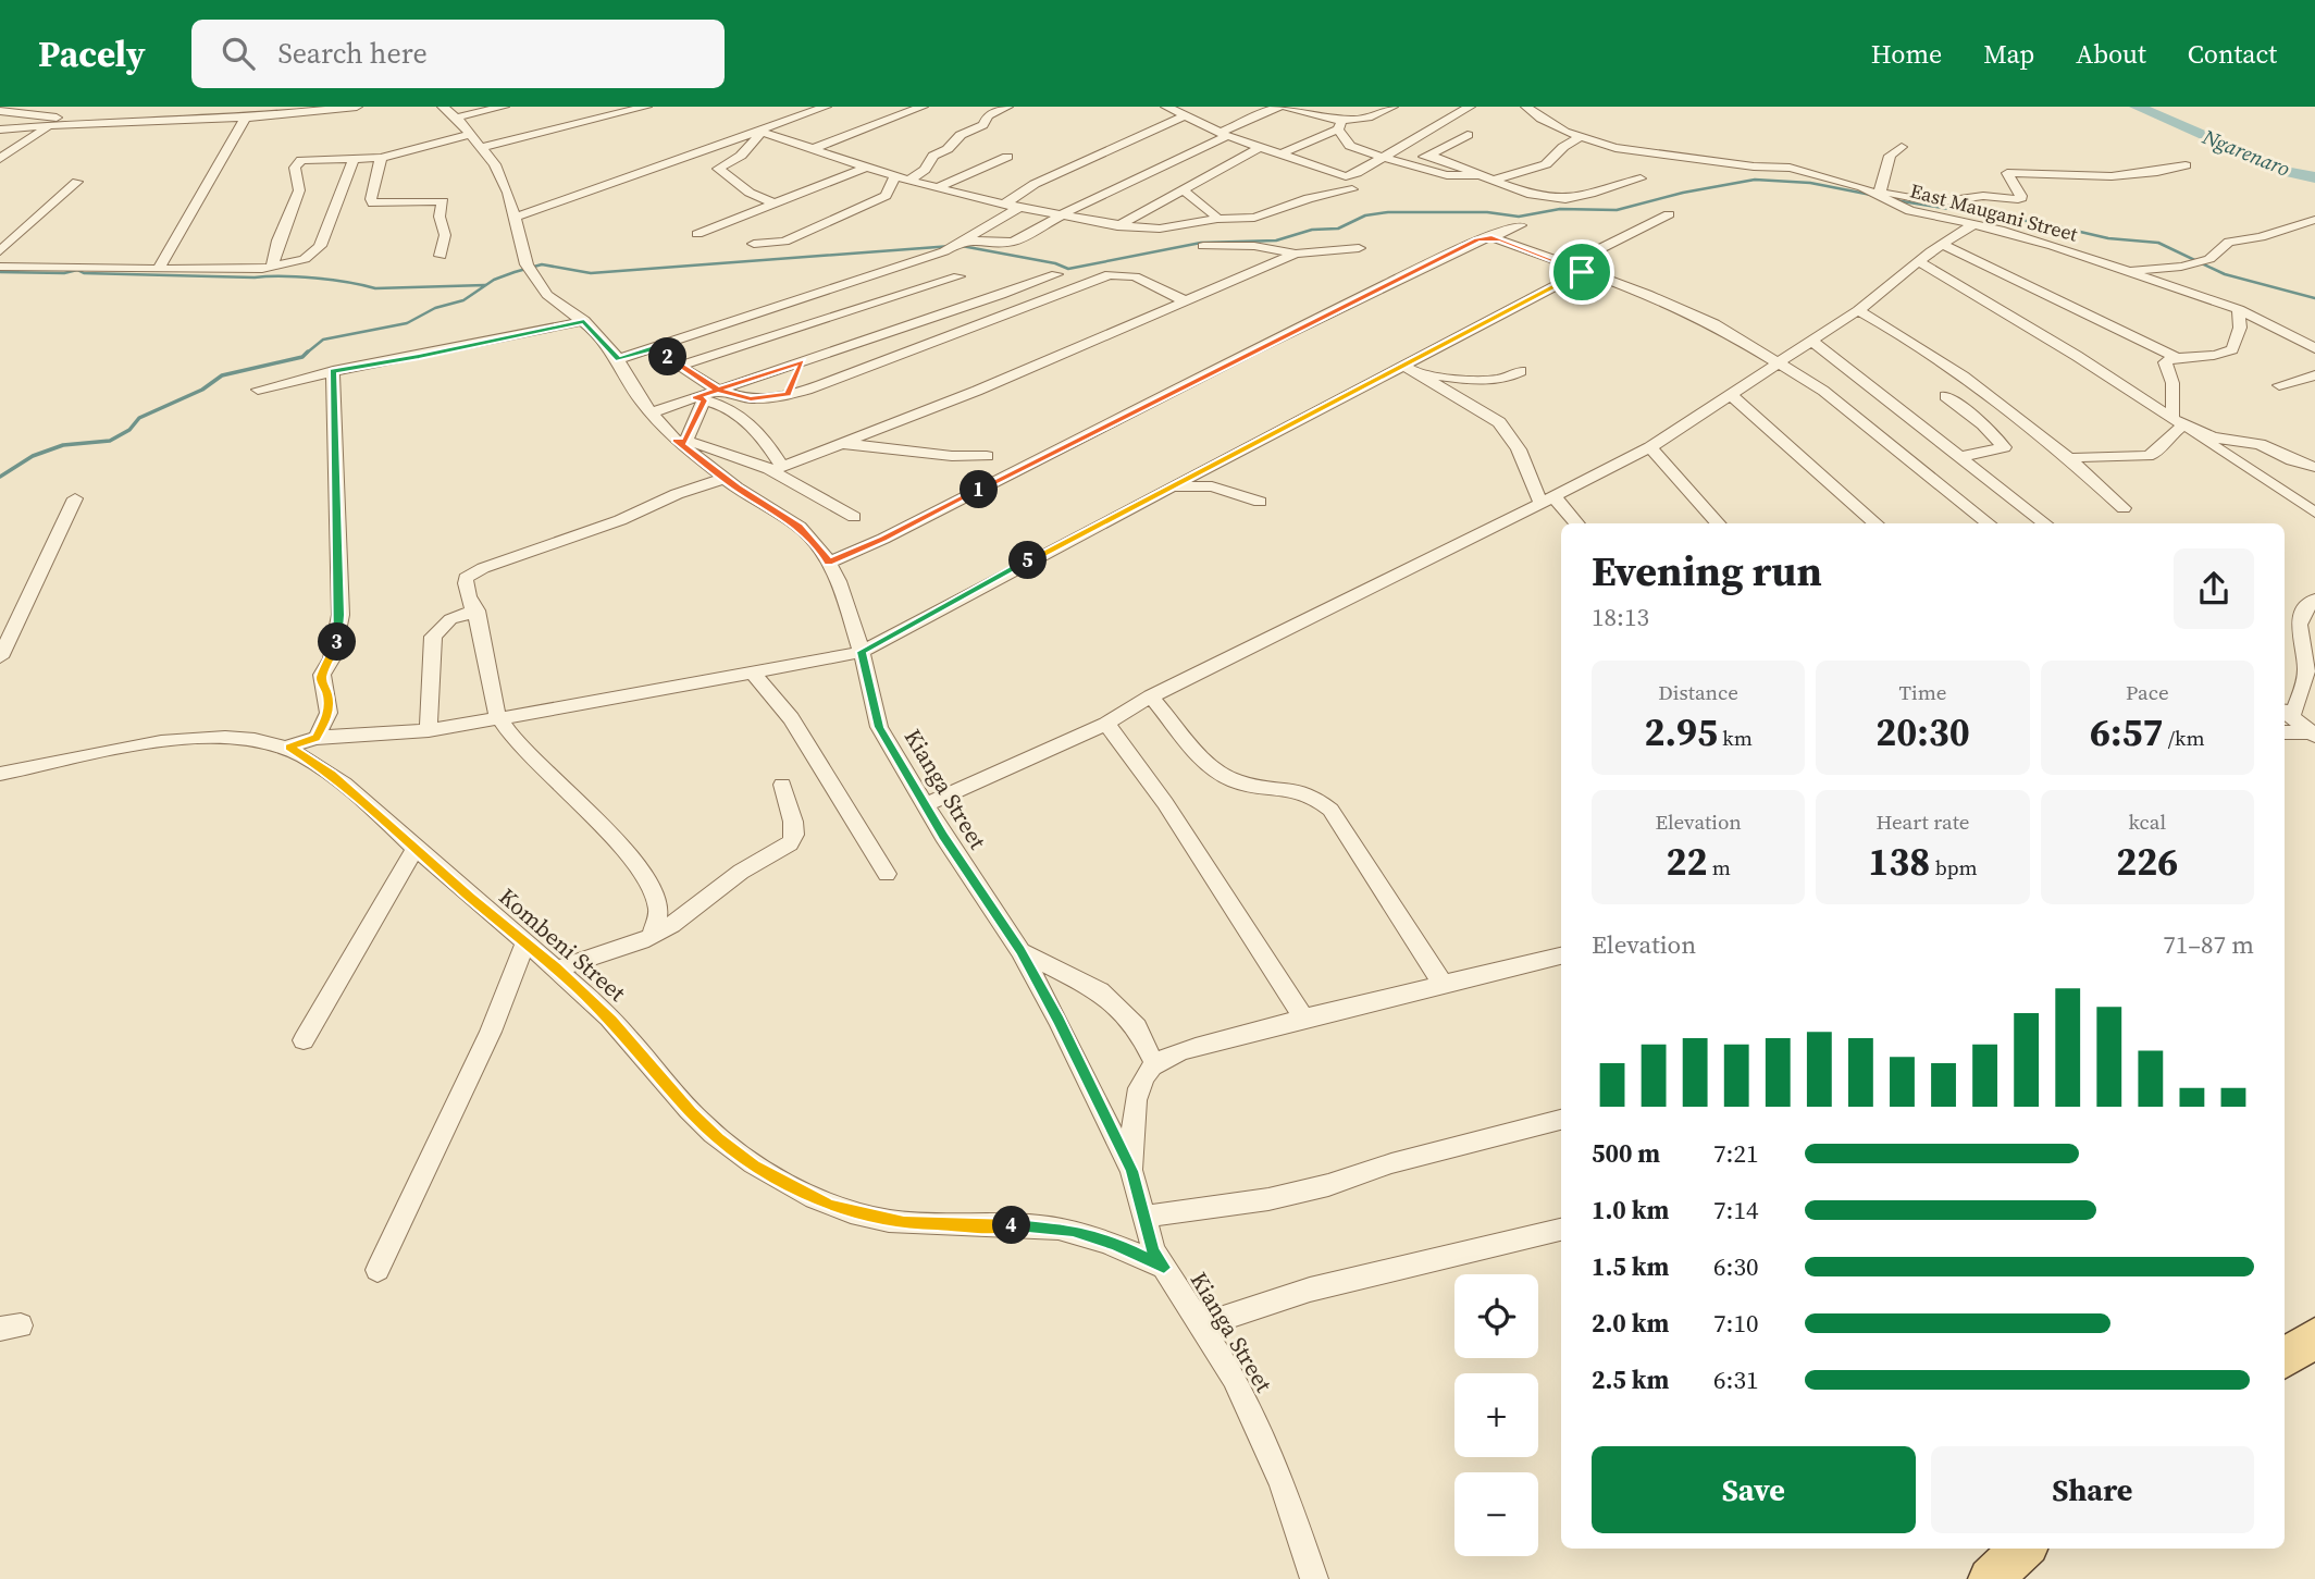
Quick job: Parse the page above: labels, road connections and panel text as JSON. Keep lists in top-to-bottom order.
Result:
{
  "streets": {
    "street": ["East Maugani Street", "Kianga Street", "Kombeni Street"]
  },
  "crossings": [
    ["Kianga Street", "Kombeni Street"]
  ],
  "water": ["Ngarenaro"],
  "page": {
    "header": "Pacely",
    "search": "Search here",
    "nav": [
      "Home",
      "Map",
      "About",
      "Contact"
    ],
    "pins": [
      "2",
      "1",
      "5",
      "3",
      "4"
    ],
    "heading": ["Evening run", "18:13"],
    "stats": [
      ["Distance", "2.95 km"],
      ["Time", "20:30"],
      ["Pace", "6:57 /km"],
      ["Elevation", "22 m"],
      ["Heart rate", "138 bpm"],
      ["kcal", "226"]
    ],
    "chart": ["Elevation", "71–87 m"],
    "list": [
      {
        "name": "500 m",
        "note": "7:21"
      },
      {
        "name": "1.0 km",
        "note": "7:14"
      },
      {
        "name": "1.5 km",
        "note": "6:30"
      },
      {
        "name": "2.0 km",
        "note": "7:10"
      },
      {
        "name": "2.5 km",
        "note": "6:31"
      }
    ],
    "map_buttons": ["+", "−"],
    "buttons": ["Save", "Share"]
  }
}
